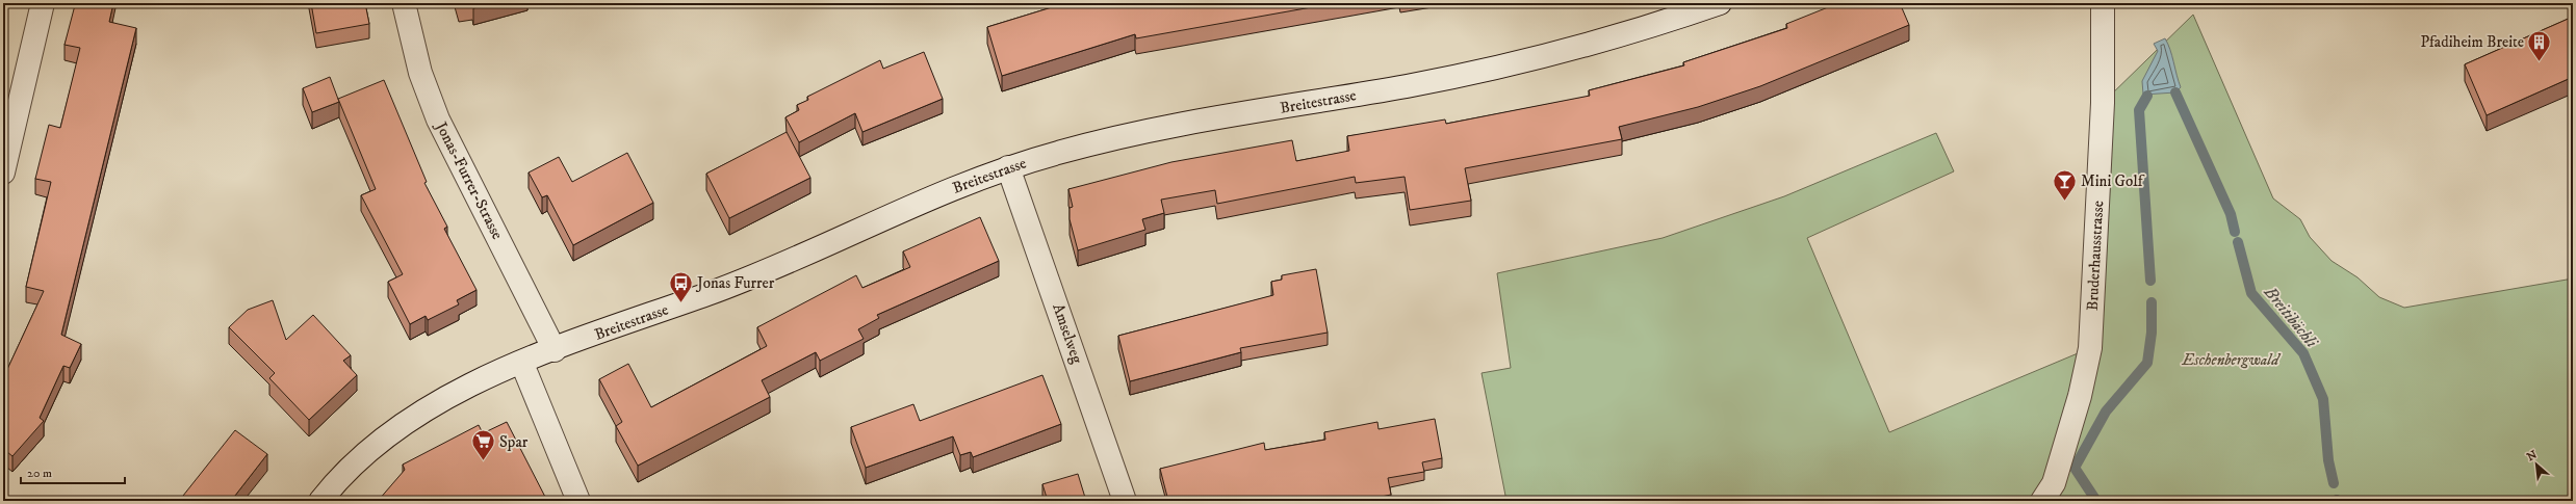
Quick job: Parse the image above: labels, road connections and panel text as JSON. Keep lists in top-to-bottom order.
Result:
{
  "streets": {
    "street": [
      "Breitestrasse",
      "Jonas-Furrer-Strasse",
      "Bruderhausstrasse",
      "Amselweg"
    ]
  },
  "crossings": [
    ["Breitestrasse", "Jonas-Furrer-Strasse"],
    ["Breitestrasse", "Amselweg"]
  ],
  "water": ["Breitibächli"],
  "parks": ["Eschenbergwald"],
  "places": {
    "building": ["Pfadiheim Breite"],
    "bar": ["Mini Golf"],
    "bus stop": ["Jonas Furrer"],
    "supermarket": ["Spar"]
  },
  "scale_bar": "20 m",
  "north": "top left"
}
